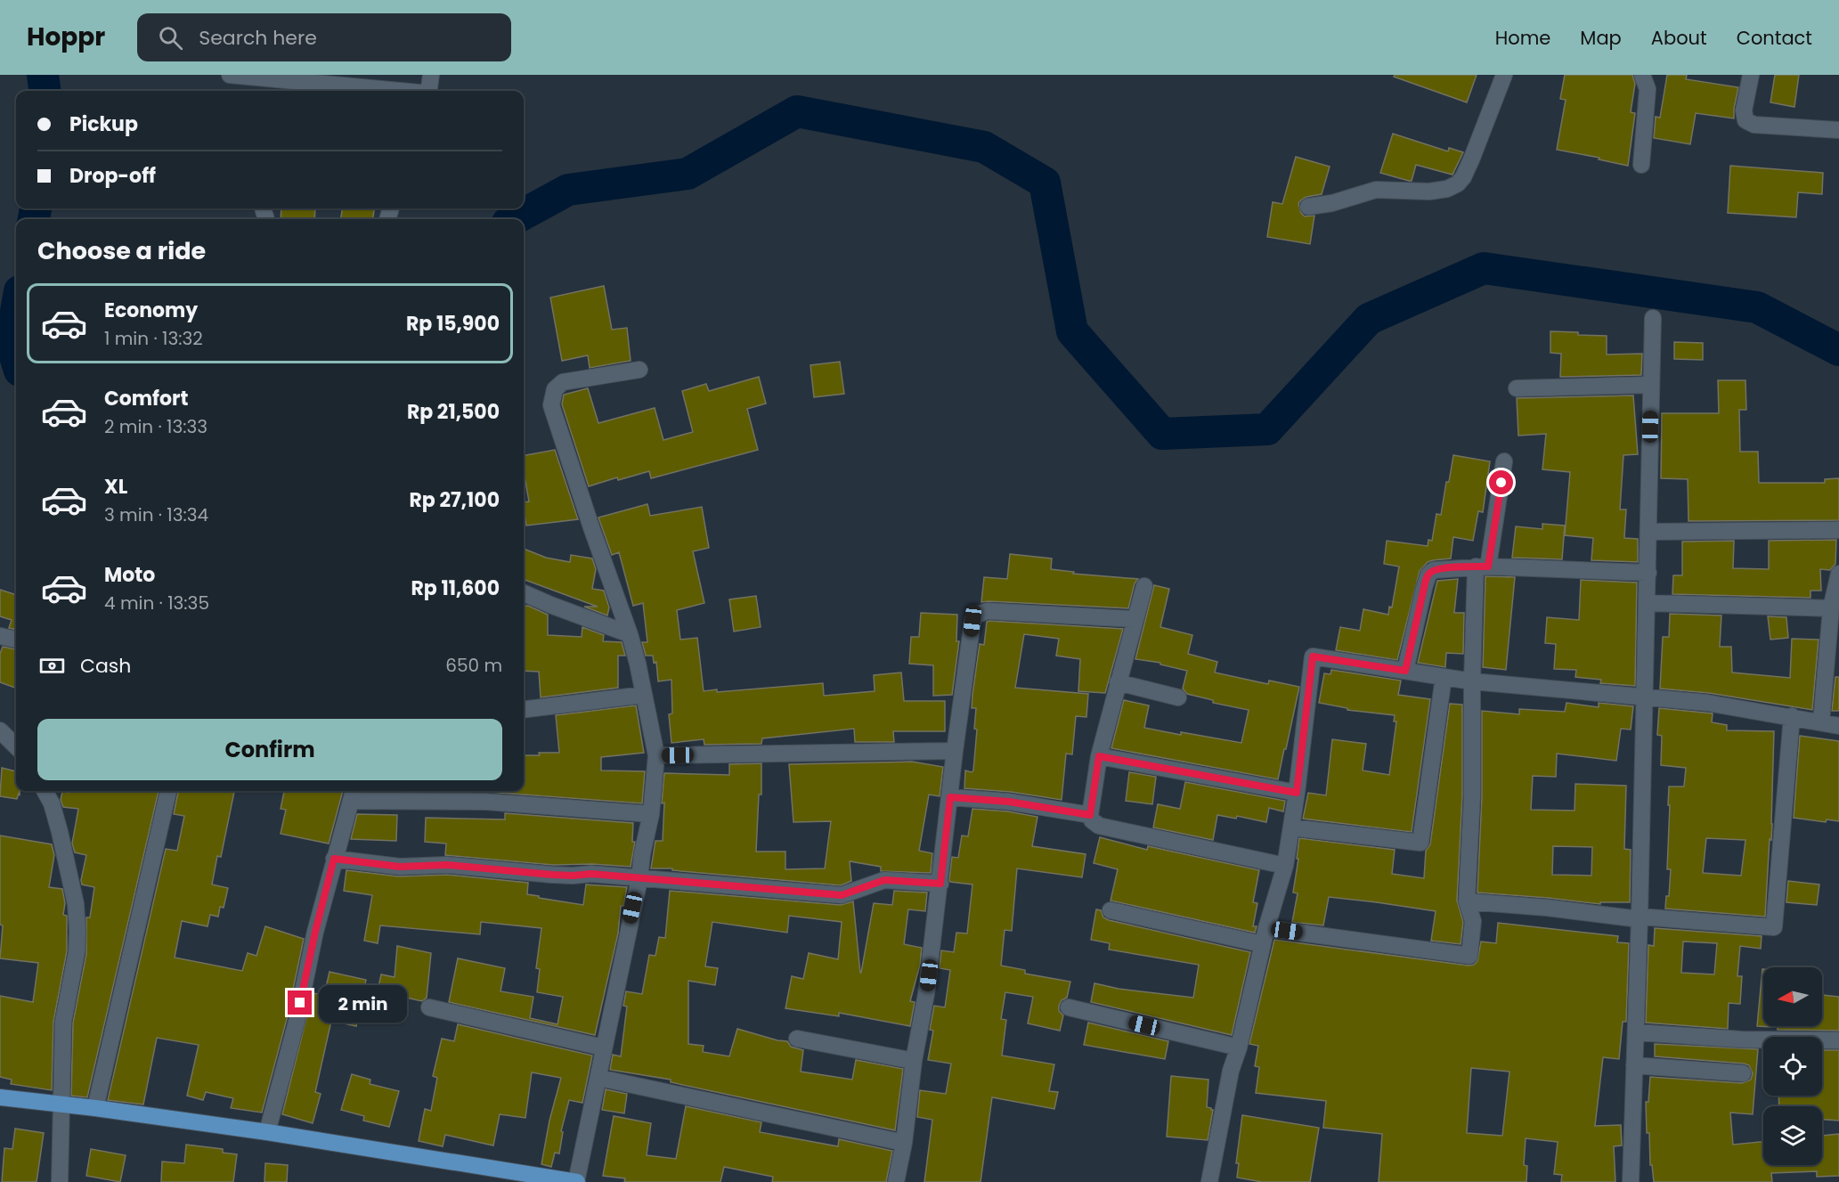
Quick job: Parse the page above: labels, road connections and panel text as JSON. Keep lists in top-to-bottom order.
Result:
{
  "north": "left",
  "page": {
    "header": "Hoppr",
    "search": "Search here",
    "nav": [
      "Home",
      "Map",
      "About",
      "Contact"
    ],
    "banner": ["Pickup", "Drop-off"],
    "heading": "Choose a ride",
    "list": [
      {
        "name": "Economy",
        "note": "1 min · 13:32",
        "value": "Rp 15,900"
      },
      {
        "name": "Comfort",
        "note": "2 min · 13:33",
        "value": "Rp 21,500"
      },
      {
        "name": "XL",
        "note": "3 min · 13:34",
        "value": "Rp 27,100"
      },
      {
        "name": "Moto",
        "note": "4 min · 13:35",
        "value": "Rp 11,600"
      }
    ],
    "pay": ["Cash", "650 m"],
    "buttons": "Confirm",
    "bubble": "2 min"
  }
}
